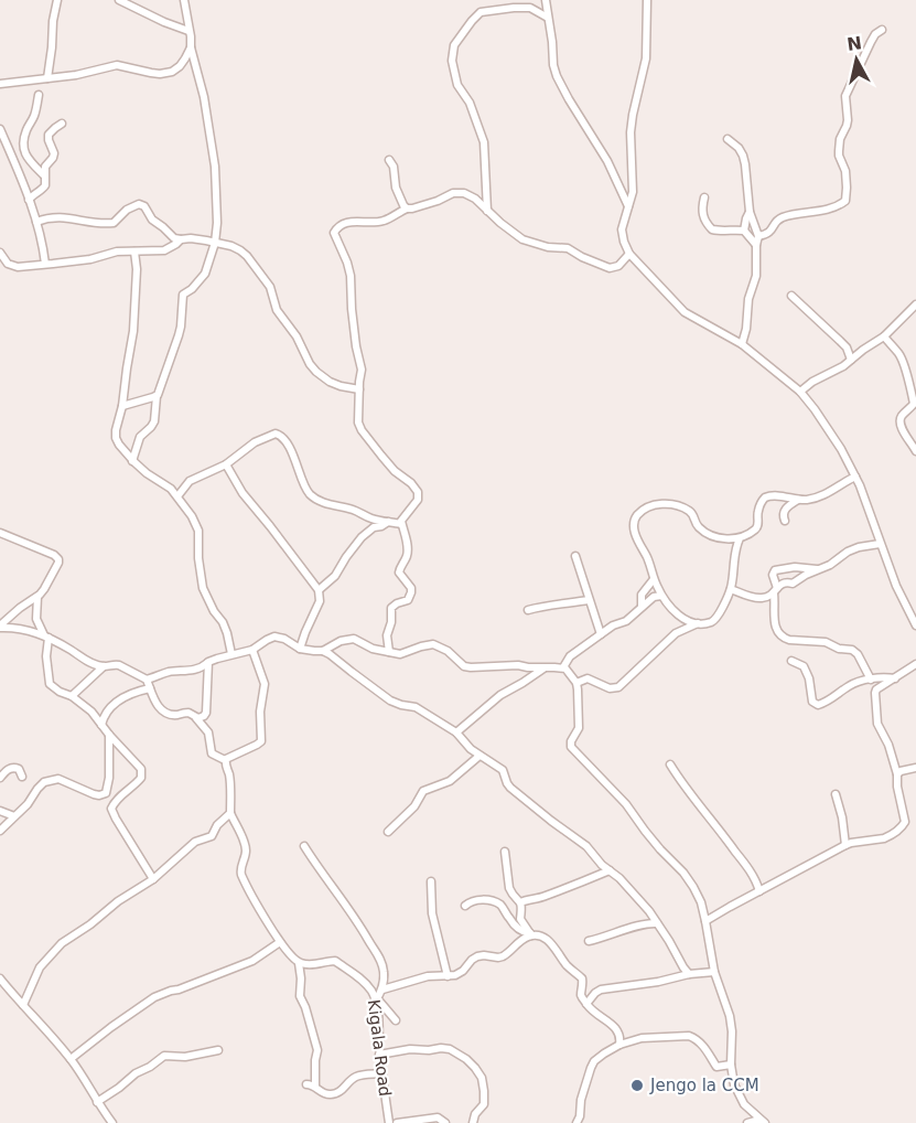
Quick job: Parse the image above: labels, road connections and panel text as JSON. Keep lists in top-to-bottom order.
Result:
{
  "streets": {
    "street": ["Kigala Road"]
  },
  "places": ["Jengo la CCM"],
  "north": "top"
}
